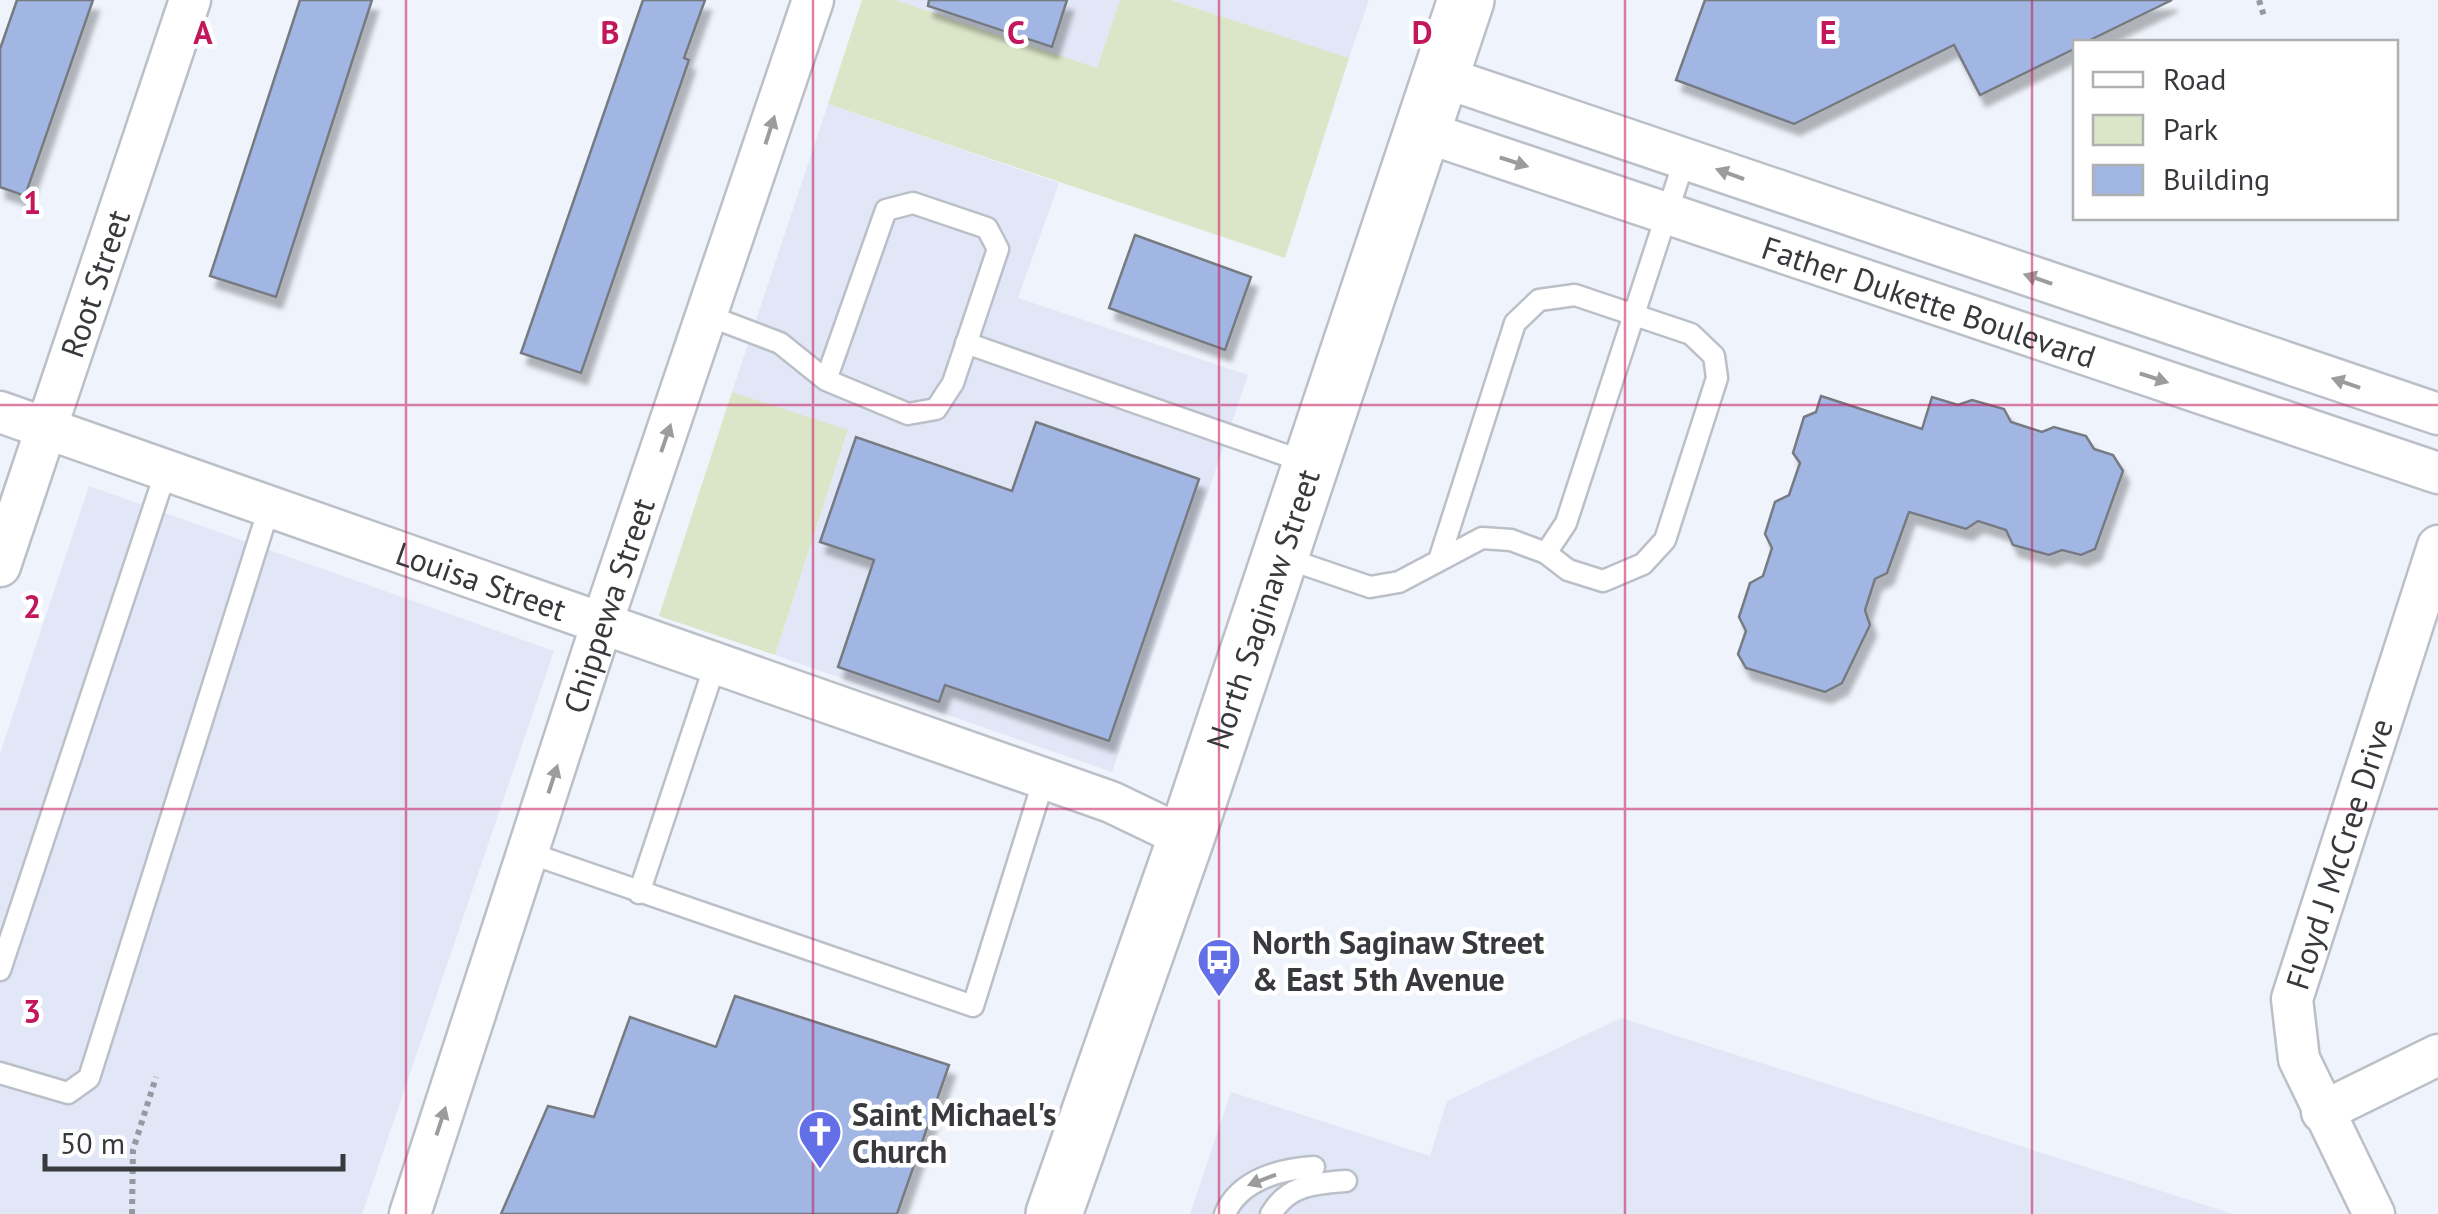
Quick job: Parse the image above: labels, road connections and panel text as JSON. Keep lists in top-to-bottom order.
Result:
{
  "streets": {
    "main road": ["North Saginaw Street"],
    "street": [
      "Root Street",
      "Father Dukette Boulevard",
      "Louisa Street",
      "Chippewa Street",
      "Floyd J McCree Drive"
    ]
  },
  "crossings": [
    ["Root Street", "Louisa Street"],
    ["Father Dukette Boulevard", "North Saginaw Street"],
    ["Louisa Street", "Chippewa Street"],
    ["Louisa Street", "North Saginaw Street"]
  ],
  "one_way": ["Chippewa Street"],
  "places": {
    "bus stop": ["North Saginaw Street & East 5th Avenue"],
    "church": ["Saint Michael's Church"]
  },
  "legend": ["Road", "Park", "Building"],
  "scale_bar": "50 m",
  "grid": {
    "columns": [
      "A",
      "B",
      "C",
      "D",
      "E"
    ],
    "rows": ["1", "2", "3"]
  }
}
